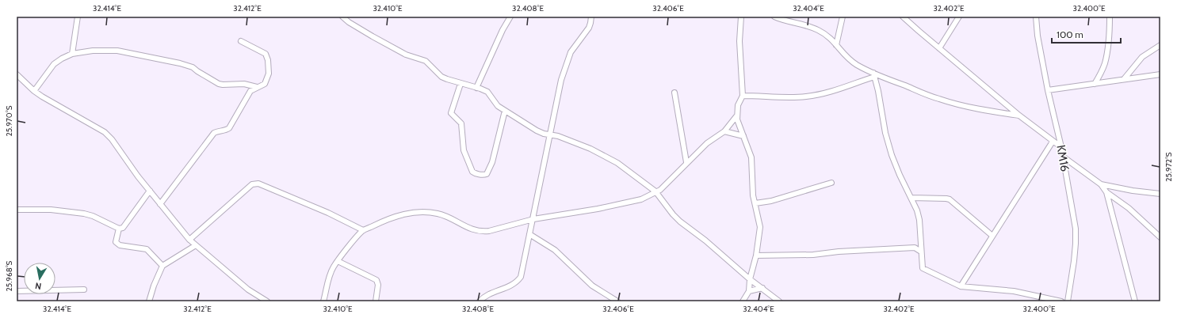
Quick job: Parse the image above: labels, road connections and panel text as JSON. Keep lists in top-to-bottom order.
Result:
{
  "streets": {
    "street": ["KM16"]
  },
  "scale_bar": "100 m",
  "north": "bottom",
  "coordinates": [
    "32.414°E",
    "32.412°E",
    "32.410°E",
    "32.408°E",
    "32.406°E",
    "32.404°E",
    "32.402°E",
    "32.400°E",
    "25.970°S",
    "25.972°S",
    "25.968°S"
  ]
}
